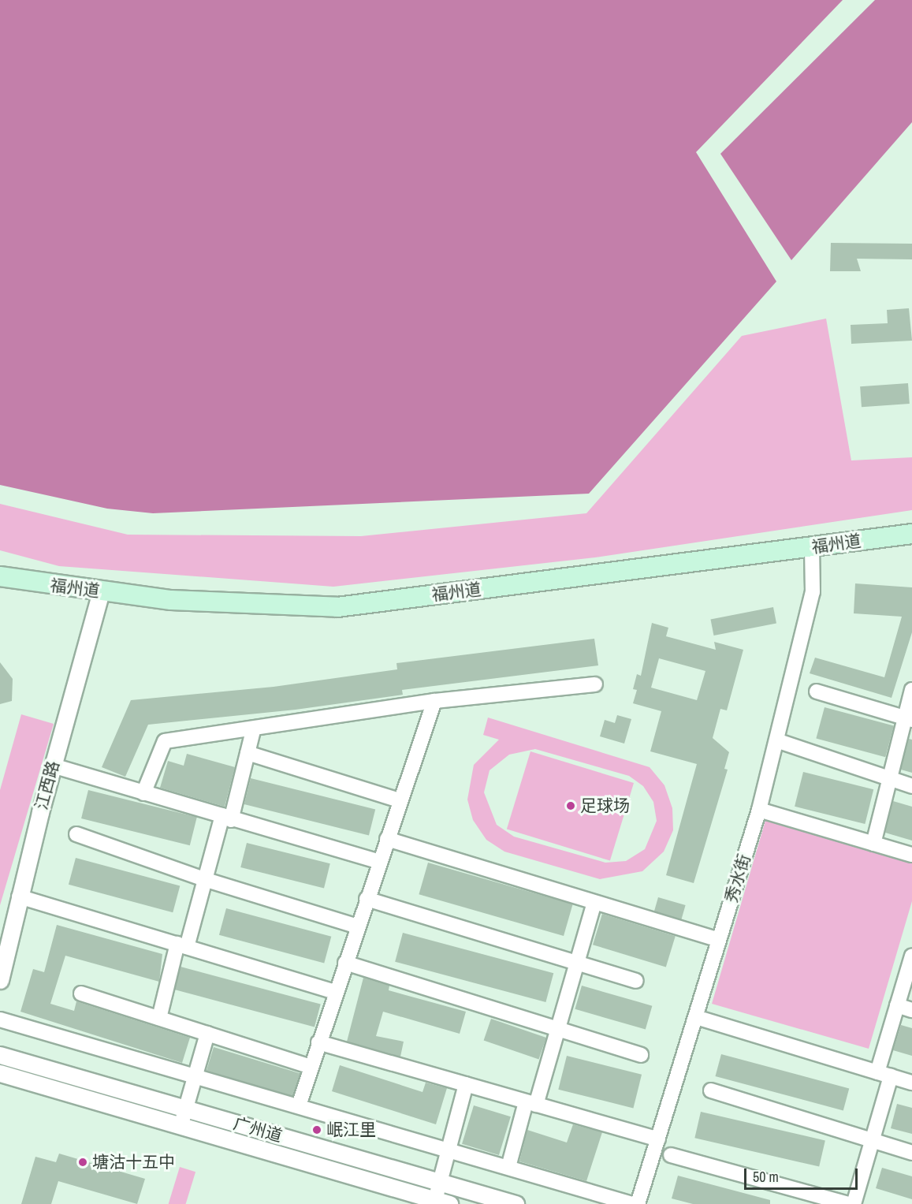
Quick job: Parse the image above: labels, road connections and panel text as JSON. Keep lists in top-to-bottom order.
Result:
{
  "streets": {
    "main road": ["福州道"],
    "street": ["江西路", "秀水街", "广州道"]
  },
  "crossings": [
    ["福州道", "江西路"],
    ["福州道", "秀水街"]
  ],
  "places": ["足球场", "岷江里", "塘沽十五中"],
  "scale_bar": "50 m"
}
